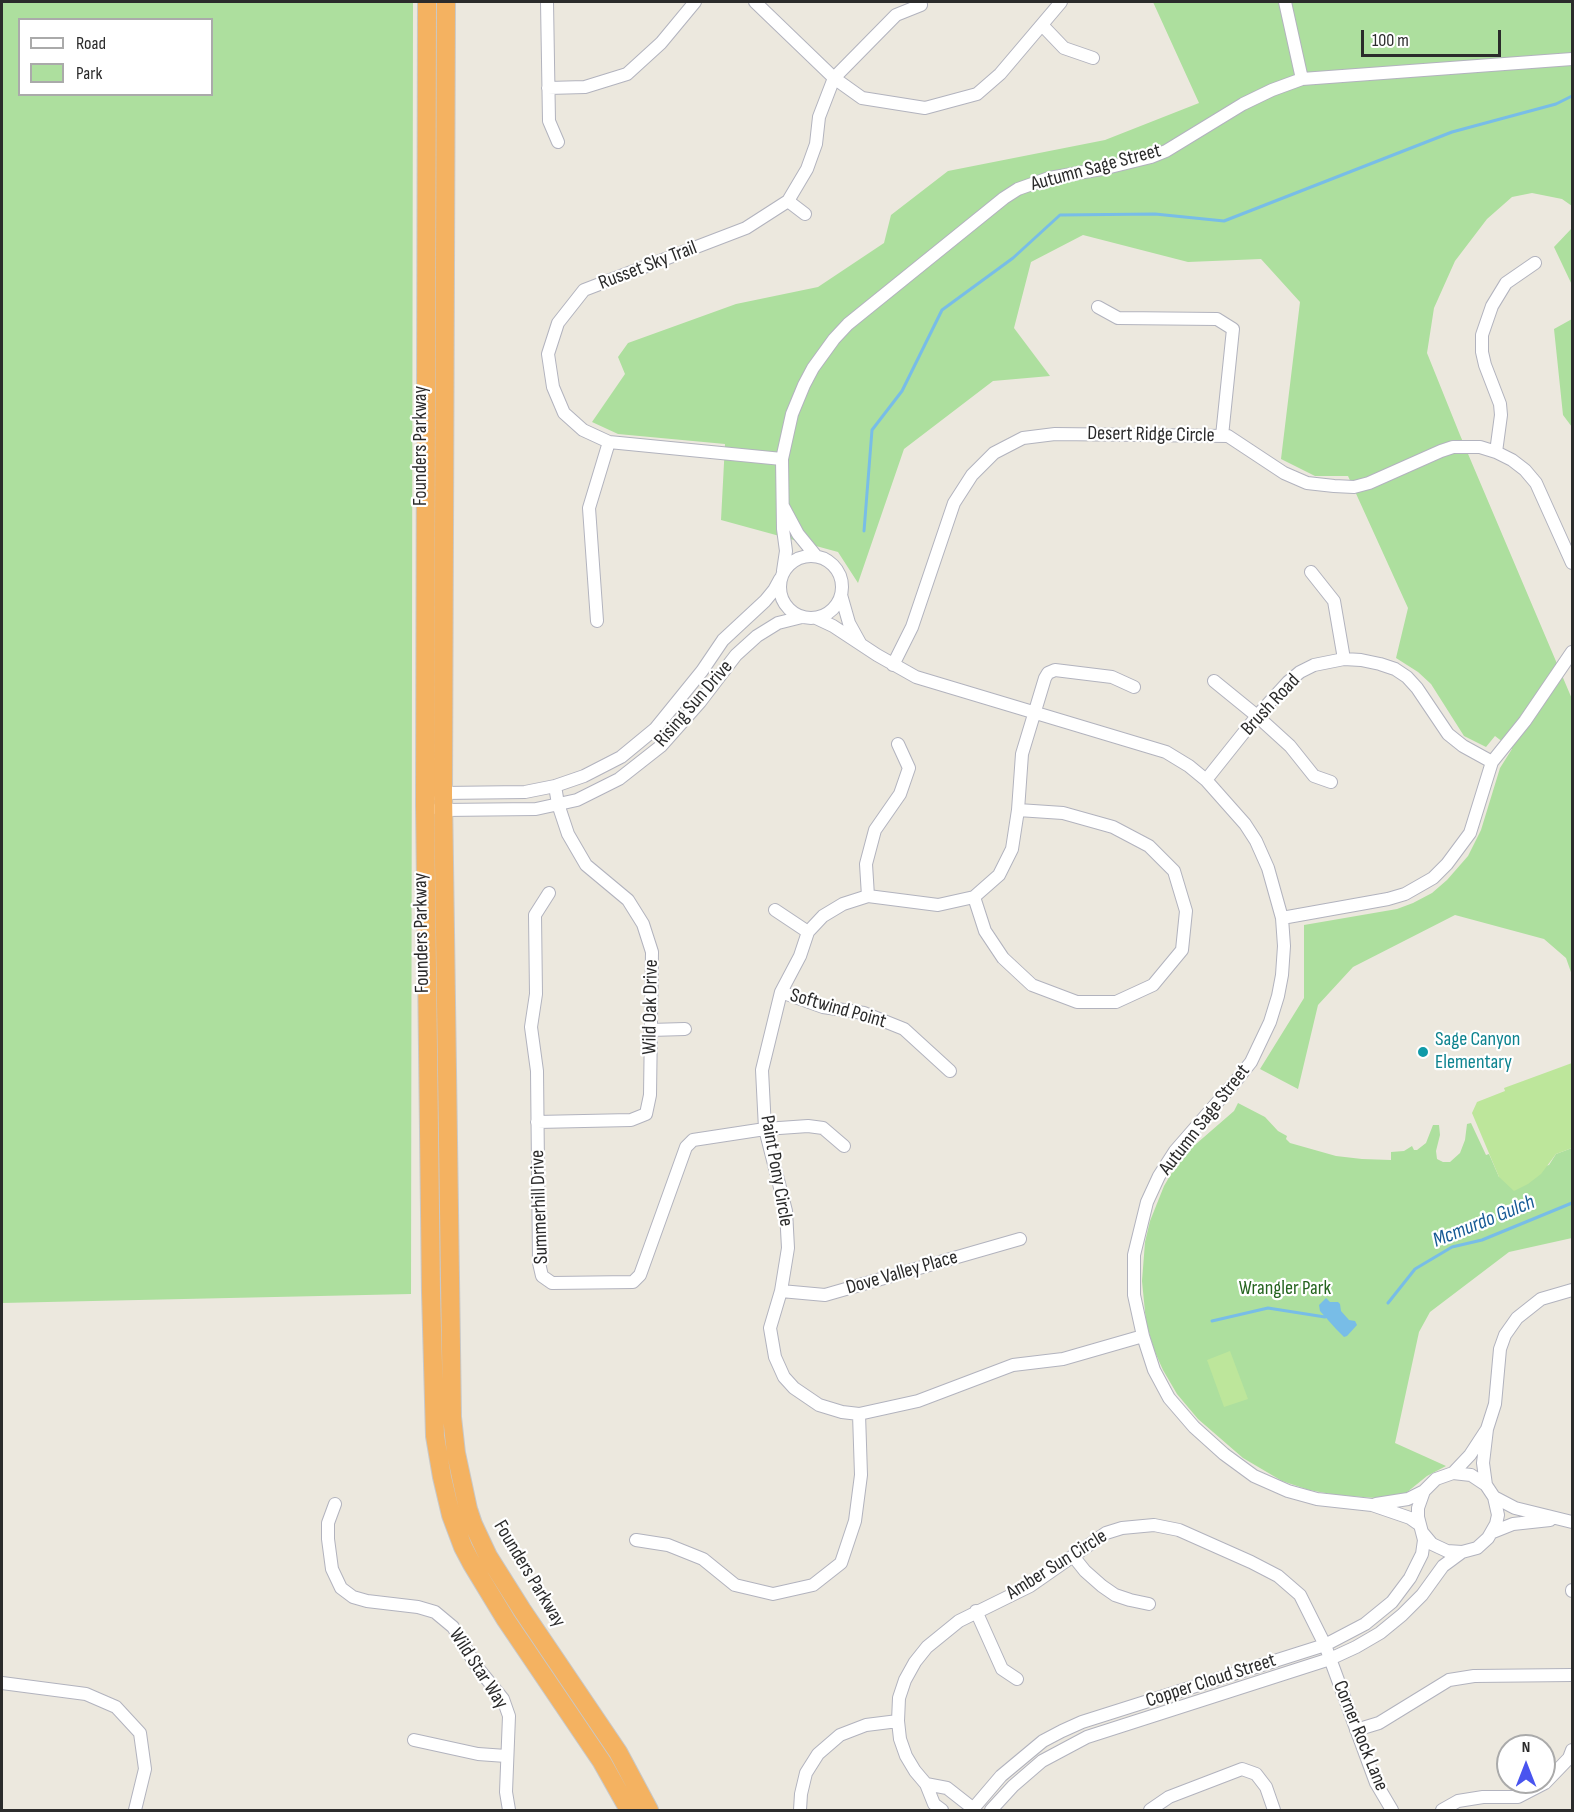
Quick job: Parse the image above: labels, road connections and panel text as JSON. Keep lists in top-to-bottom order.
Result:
{
  "streets": {
    "highway": ["Founders Parkway"],
    "street": [
      "Autumn Sage Street",
      "Russet Sky Trail",
      "Desert Ridge Circle",
      "Rising Sun Drive",
      "Brush Road",
      "Wild Oak Drive",
      "Softwind Point",
      "Paint Pony Circle",
      "Summerhill Drive",
      "Dove Valley Place",
      "Amber Sun Circle",
      "Wild Star Way",
      "Copper Cloud Street",
      "Corner Rock Lane"
    ]
  },
  "crossings": [
    ["Autumn Sage Street", "Russet Sky Trail"],
    ["Autumn Sage Street", "Desert Ridge Circle"],
    ["Autumn Sage Street", "Rising Sun Drive"],
    ["Autumn Sage Street", "Brush Road"],
    ["Autumn Sage Street", "Paint Pony Circle"],
    ["Autumn Sage Street", "Copper Cloud Street"],
    ["Founders Parkway", "Rising Sun Drive"],
    ["Rising Sun Drive", "Wild Oak Drive"],
    ["Wild Oak Drive", "Summerhill Drive"],
    ["Softwind Point", "Paint Pony Circle"],
    ["Paint Pony Circle", "Summerhill Drive"],
    ["Paint Pony Circle", "Dove Valley Place"],
    ["Amber Sun Circle", "Copper Cloud Street"],
    ["Amber Sun Circle", "Corner Rock Lane"],
    ["Copper Cloud Street", "Corner Rock Lane"]
  ],
  "water": ["Mcmurdo Gulch"],
  "parks": ["Wrangler Park"],
  "places": ["Sage Canyon Elementary"],
  "legend": ["Road", "Park"],
  "scale_bar": "100 m",
  "north": "top"
}
